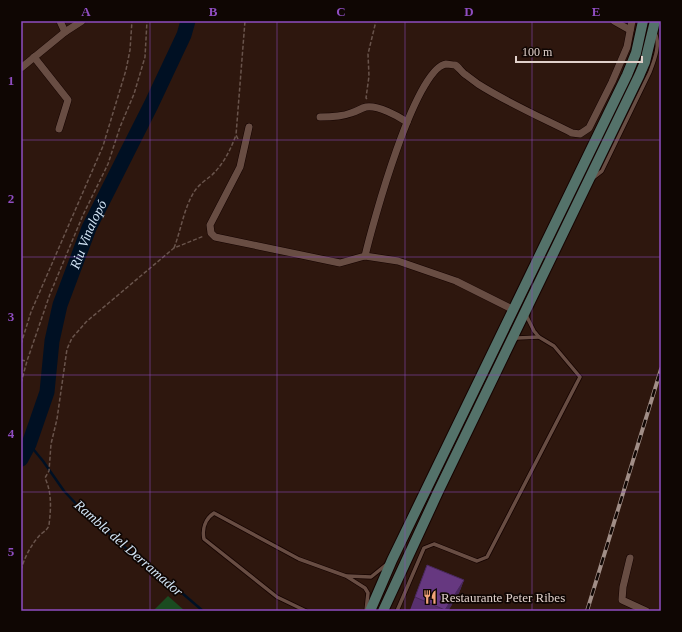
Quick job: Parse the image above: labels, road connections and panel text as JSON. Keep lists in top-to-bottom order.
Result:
{
  "water": ["Riu Vinalopó", "Rambla del Derramador"],
  "places": {
    "restaurant": ["Restaurante Peter Ribes"]
  },
  "scale_bar": "100 m",
  "grid": {
    "columns": [
      "A",
      "B",
      "C",
      "D",
      "E"
    ],
    "rows": [
      "1",
      "2",
      "3",
      "4",
      "5"
    ]
  }
}
